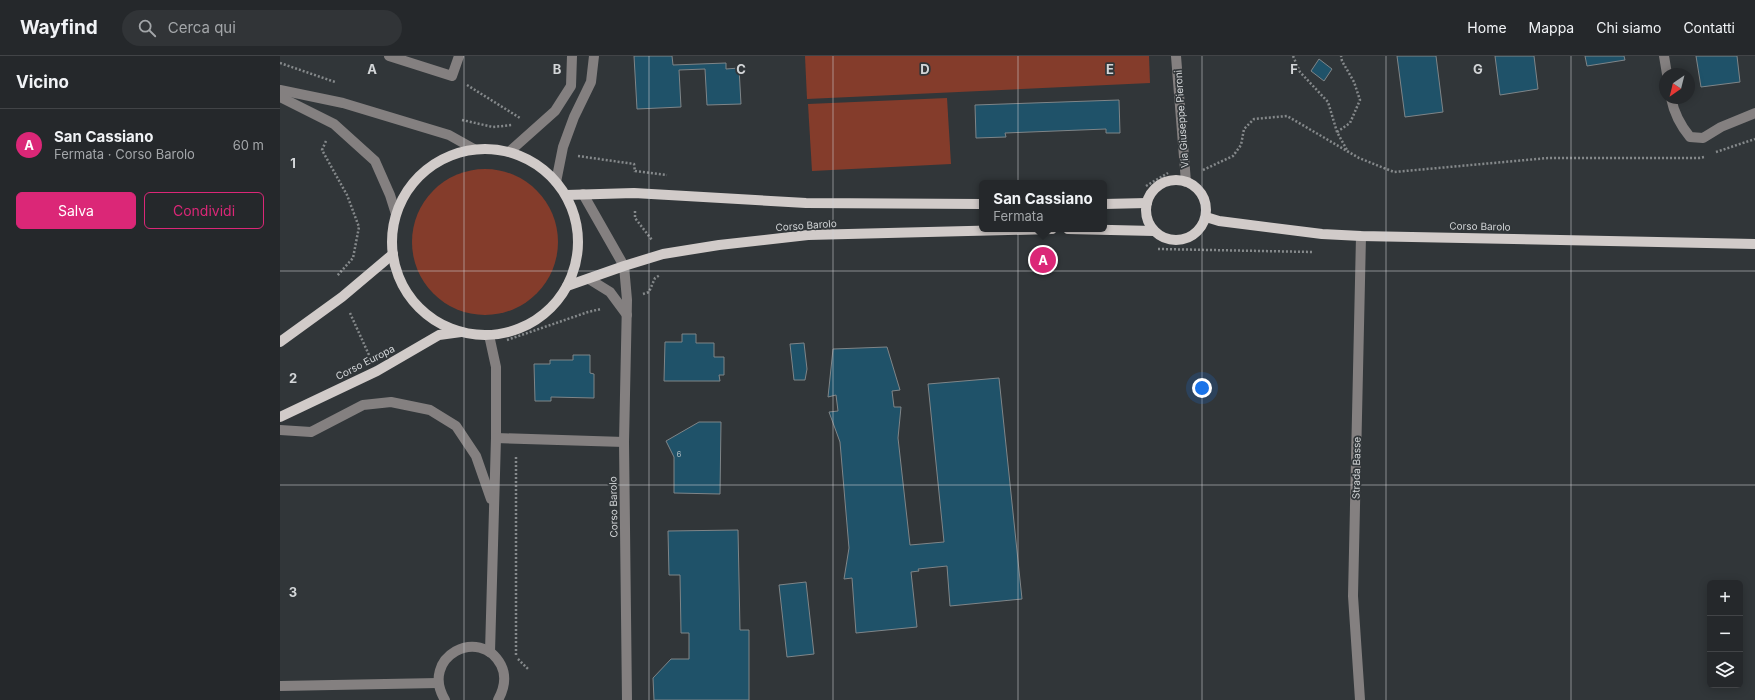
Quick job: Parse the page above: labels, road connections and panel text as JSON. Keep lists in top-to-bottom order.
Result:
{
  "streets": {
    "main road": ["Corso Barolo", "Corso Europa"],
    "street": ["Via Giuseppe Pieroni", "Strada Basse"]
  },
  "crossings": [
    ["Via Giuseppe Pieroni", "Corso Barolo"],
    ["Corso Barolo", "Strada Basse"]
  ],
  "house_numbers": ["6"],
  "north": "bottom left",
  "page": {
    "header": "Wayfind",
    "search": "Cerca qui",
    "nav": [
      "Home",
      "Mappa",
      "Chi siamo",
      "Contatti"
    ],
    "heading": "Vicino",
    "list": [
      {
        "mark": "A",
        "name": "San Cassiano",
        "note": "Fermata · Corso Barolo",
        "value": "60 m"
      }
    ],
    "buttons": ["Salva", "Condividi"],
    "popup": ["San Cassiano", "Fermata"],
    "pins": "A",
    "map_buttons": ["+", "−"]
  },
  "grid": {
    "columns": [
      "A",
      "B",
      "C",
      "D",
      "E",
      "F",
      "G"
    ],
    "rows": ["1", "2", "3"]
  }
}
